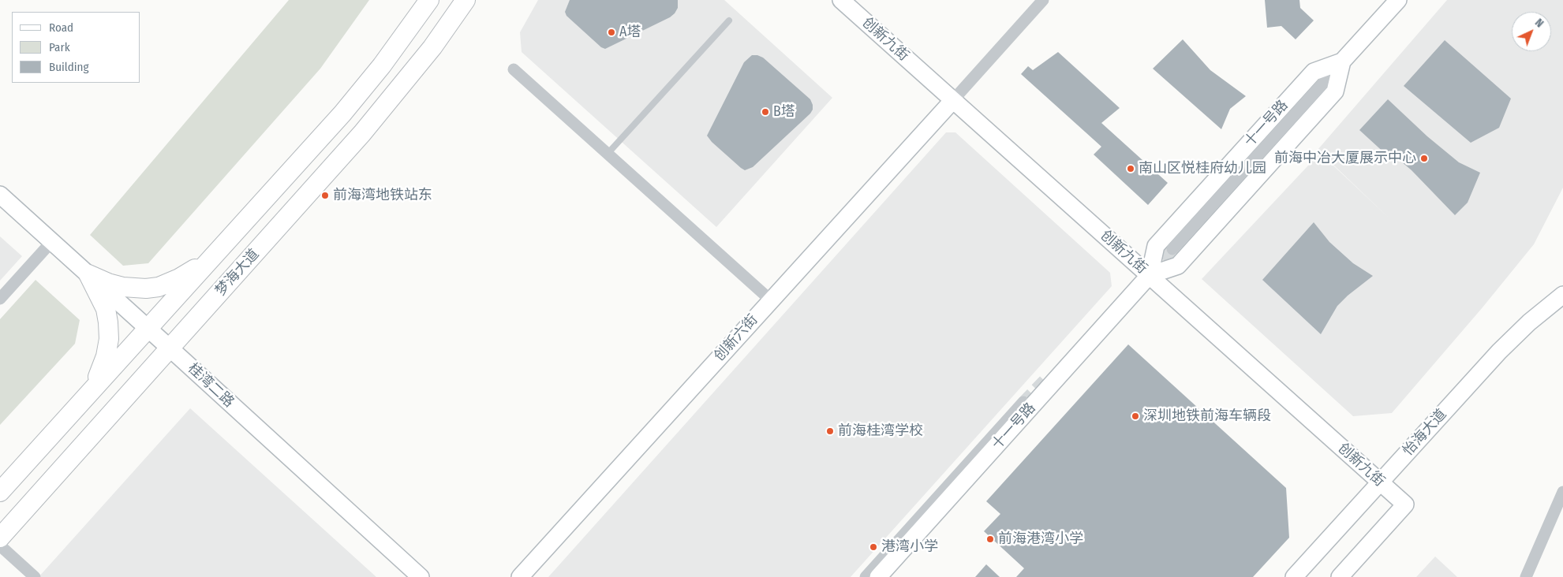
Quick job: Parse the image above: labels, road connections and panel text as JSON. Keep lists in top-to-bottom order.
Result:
{
  "streets": {
    "main road": ["梦海大道"],
    "street": [
      "创新九街",
      "十一号路",
      "创新六街",
      "桂湾二路",
      "怡海大道"
    ]
  },
  "crossings": [
    ["创新九街", "十一号路"],
    ["创新九街", "创新六街"],
    ["创新九街", "怡海大道"],
    ["梦海大道", "桂湾二路"]
  ],
  "places": [
    "A塔",
    "B塔",
    "前海中冶大厦展示中心",
    "南山区悦桂府幼儿园",
    "前海湾地铁站东",
    "深圳地铁前海车辆段",
    "前海桂湾学校",
    "前海港湾小学",
    "港湾小学"
  ],
  "legend": ["Road", "Park", "Building"],
  "north": "top right"
}
